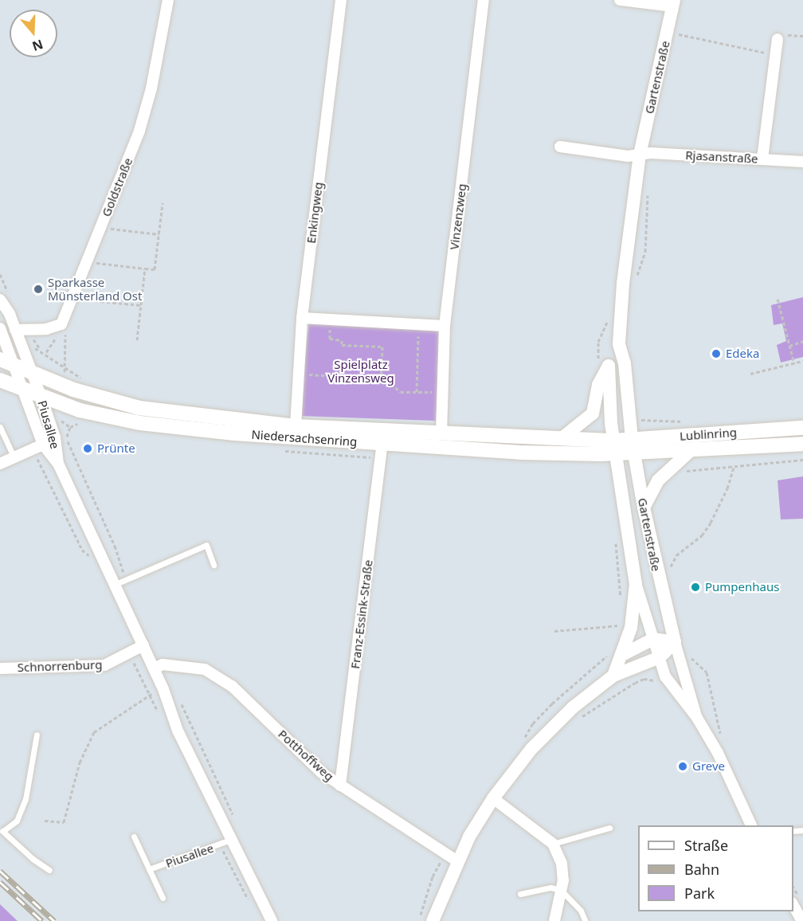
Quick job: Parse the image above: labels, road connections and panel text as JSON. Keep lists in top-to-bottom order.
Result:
{
  "streets": {
    "main road": ["Lublinring", "Niedersachsenring"],
    "street": [
      "Gartenstraße",
      "Rjasanstraße",
      "Goldstraße",
      "Enkingweg",
      "Vinzenzweg",
      "Piusallee",
      "Franz-Essink-Straße",
      "Schnorrenburg",
      "Potthoffweg"
    ]
  },
  "crossings": [
    ["Gartenstraße", "Rjasanstraße"],
    ["Gartenstraße", "Lublinring"],
    ["Gartenstraße", "Niedersachsenring"],
    ["Enkingweg", "Niedersachsenring"],
    ["Vinzenzweg", "Niedersachsenring"],
    ["Piusallee", "Niedersachsenring"],
    ["Lublinring", "Niedersachsenring"],
    ["Niedersachsenring", "Franz-Essink-Straße"],
    ["Franz-Essink-Straße", "Potthoffweg"]
  ],
  "parks": ["Spielplatz Vinzensweg"],
  "places": [
    "Sparkasse Münsterland Ost",
    "Edeka",
    "Prünte",
    "Pumpenhaus",
    "Greve"
  ],
  "legend": ["Straße", "Bahn", "Park"],
  "north": "bottom"
}
